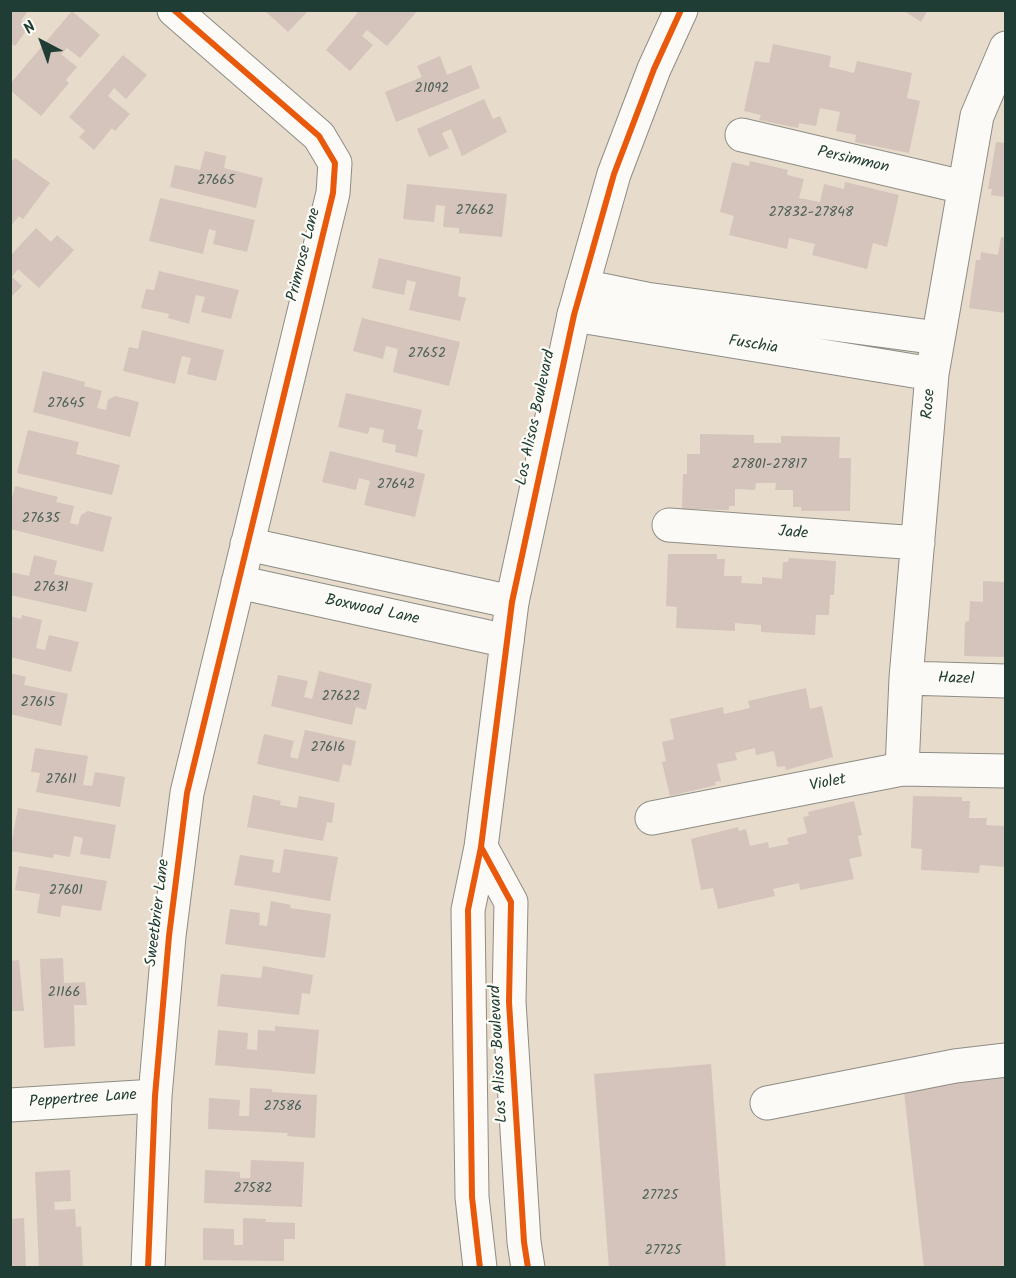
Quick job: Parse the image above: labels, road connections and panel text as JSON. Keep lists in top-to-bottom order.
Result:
{
  "streets": {
    "street": [
      "Persimmon",
      "Primrose Lane",
      "Fuschia",
      "Rose",
      "Los Alisos Boulevard",
      "Jade",
      "Boxwood Lane",
      "Hazel",
      "Violet",
      "Sweetbrier Lane",
      "Peppertree Lane"
    ]
  },
  "crossings": [
    ["Persimmon", "Rose"],
    ["Primrose Lane", "Boxwood Lane"],
    ["Primrose Lane", "Sweetbrier Lane"],
    ["Fuschia", "Rose"],
    ["Fuschia", "Los Alisos Boulevard"],
    ["Rose", "Jade"],
    ["Rose", "Hazel"],
    ["Rose", "Violet"],
    ["Los Alisos Boulevard", "Boxwood Lane"],
    ["Boxwood Lane", "Sweetbrier Lane"],
    ["Sweetbrier Lane", "Peppertree Lane"]
  ],
  "house_numbers": [
    "21092",
    "27665",
    "27662",
    "27832-27848",
    "27652",
    "27645",
    "27801-27817",
    "27642",
    "27635",
    "27631",
    "27622",
    "27615",
    "27616",
    "27611",
    "27601",
    "21166",
    "27586",
    "27582",
    "27725",
    "27725"
  ],
  "north": "top left"
}
